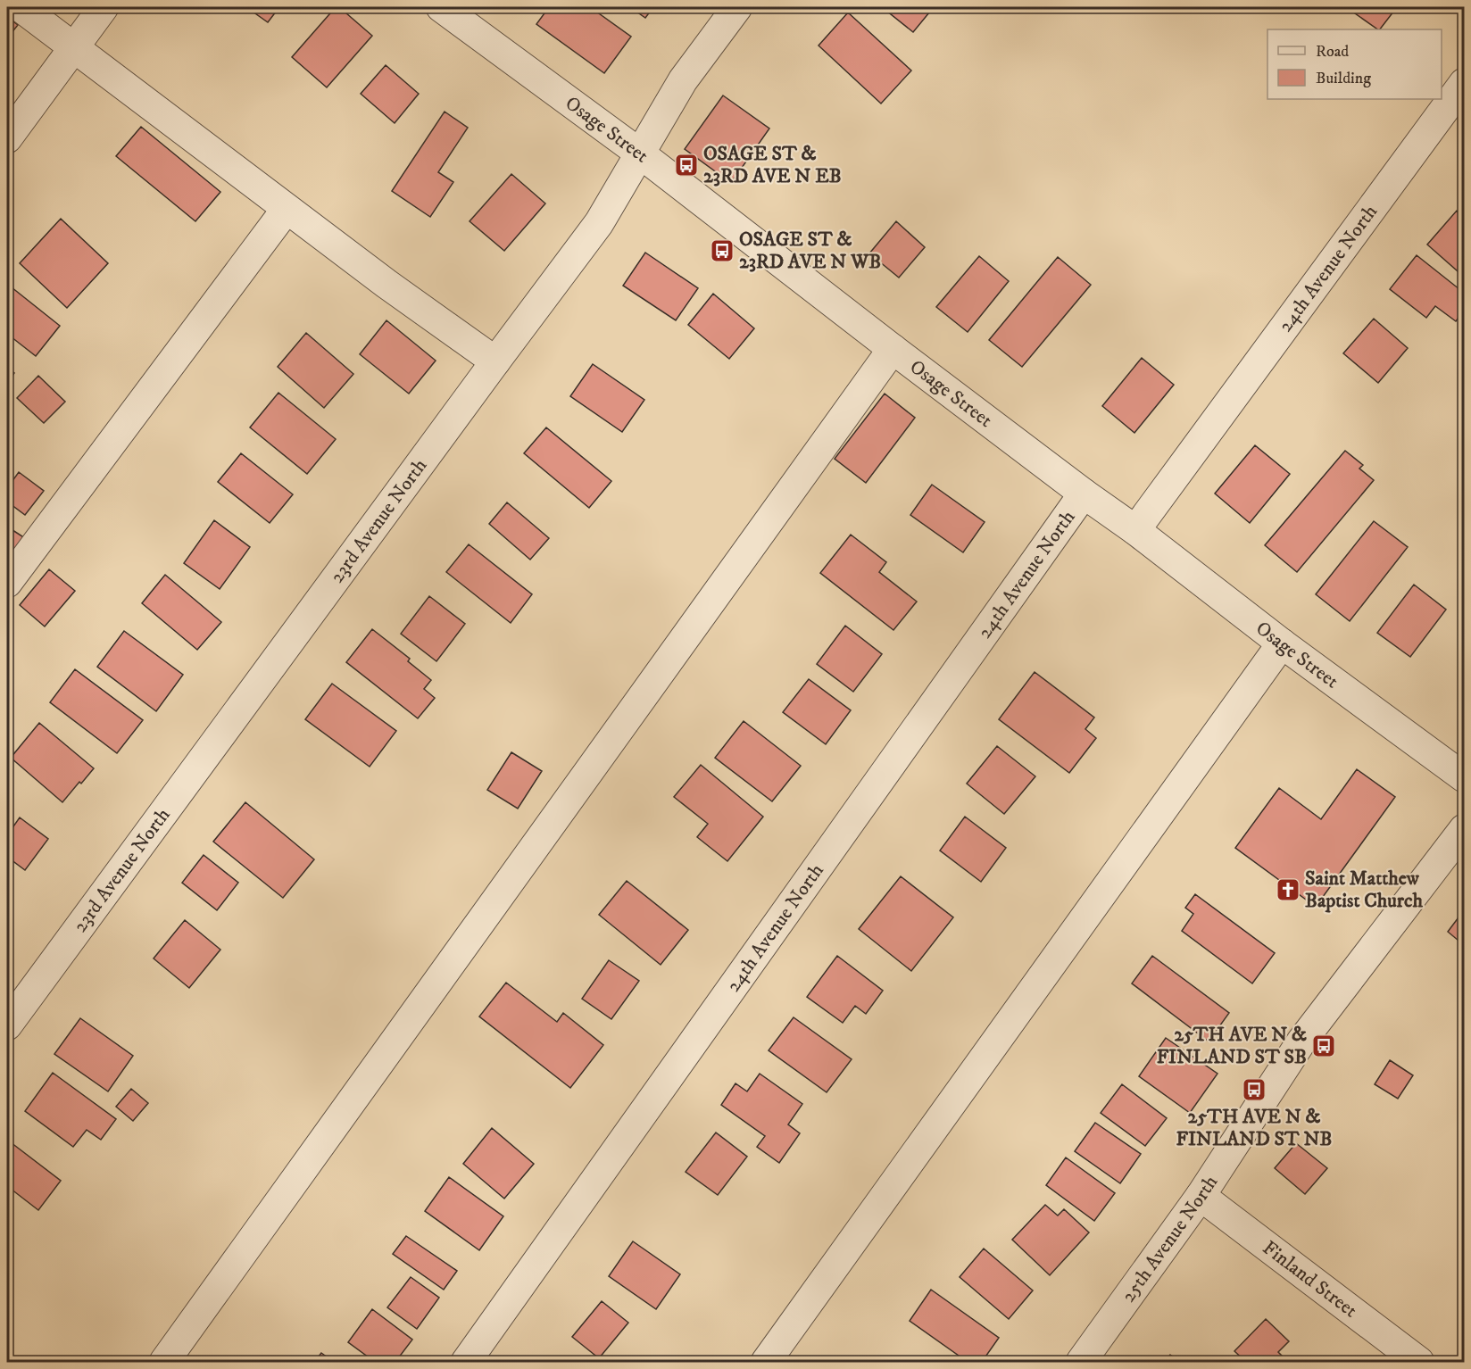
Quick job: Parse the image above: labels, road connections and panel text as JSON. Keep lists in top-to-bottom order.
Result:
{
  "streets": {
    "street": [
      "Osage Street",
      "24th Avenue North",
      "23rd Avenue North",
      "25th Avenue North",
      "Finland Street"
    ]
  },
  "crossings": [
    ["Osage Street", "24th Avenue North"],
    ["Osage Street", "23rd Avenue North"],
    ["25th Avenue North", "Finland Street"]
  ],
  "places": {
    "bus stop": [
      "OSAGE ST & 23RD AVE N EB",
      "OSAGE ST & 23RD AVE N WB",
      "25TH AVE N & FINLAND ST SB",
      "25TH AVE N & FINLAND ST NB"
    ],
    "church": ["Saint Matthew Baptist Church"]
  },
  "legend": ["Road", "Building"]
}
